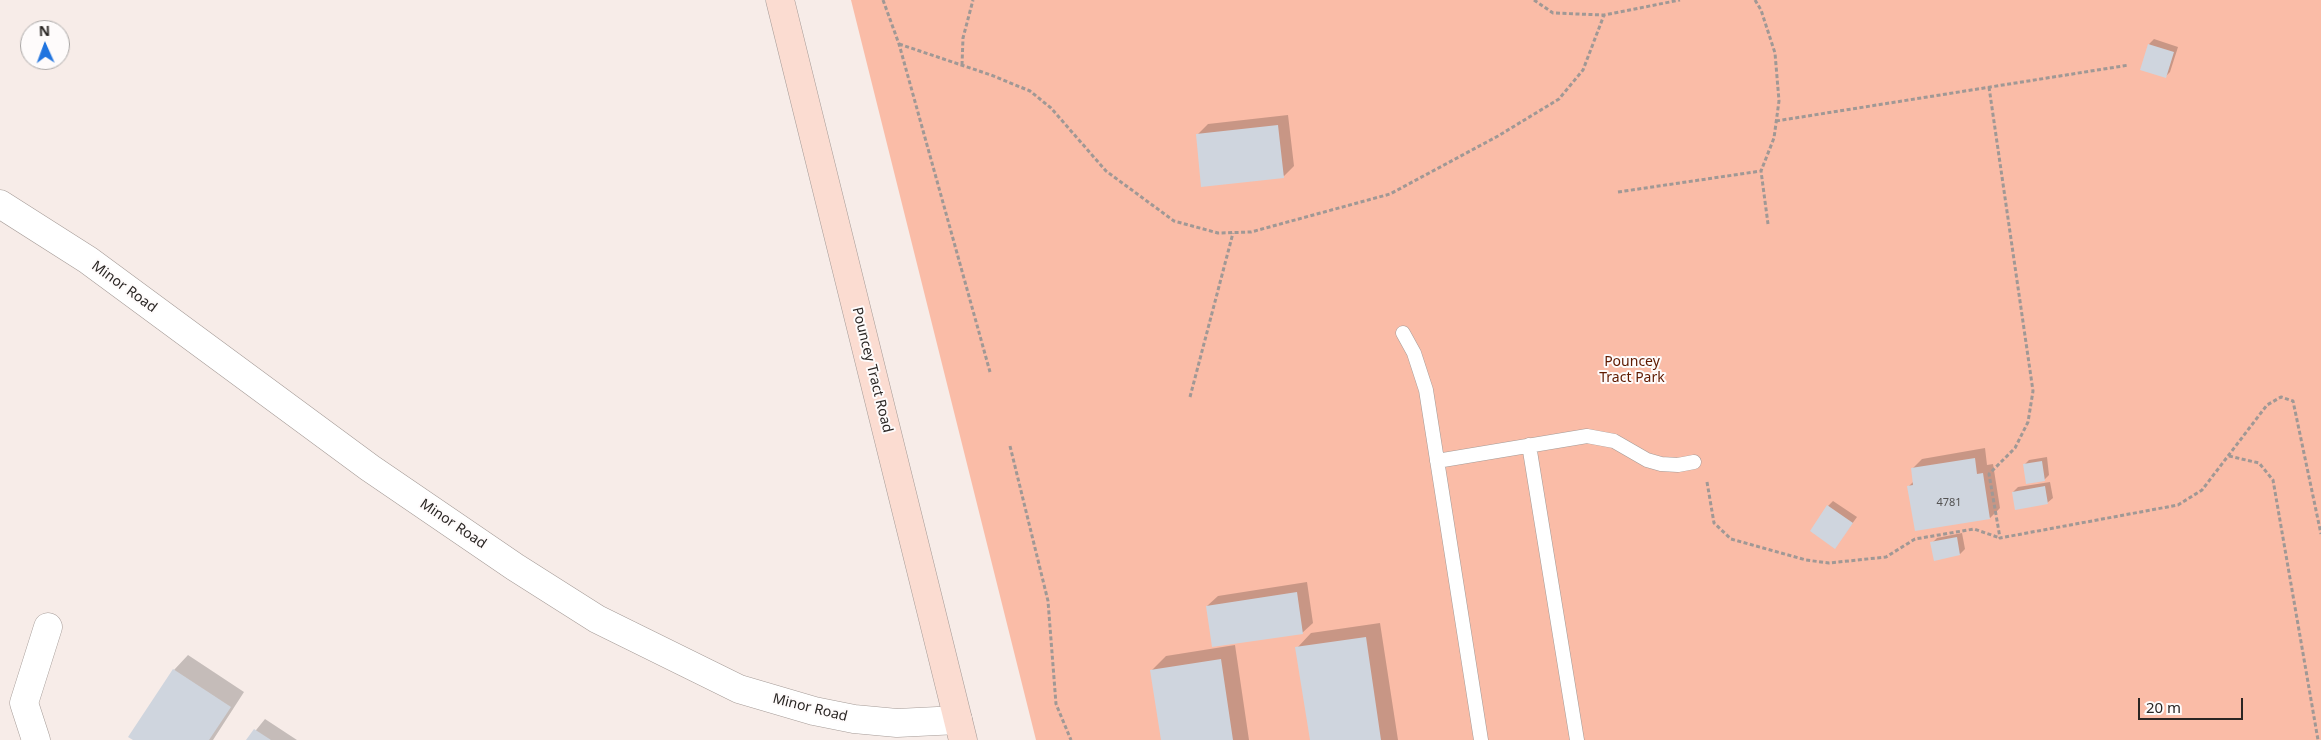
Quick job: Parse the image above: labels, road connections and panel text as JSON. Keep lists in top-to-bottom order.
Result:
{
  "streets": {
    "main road": ["Pouncey Tract Road"],
    "street": ["Minor Road"]
  },
  "crossings": [
    ["Minor Road", "Pouncey Tract Road"]
  ],
  "parks": ["Pouncey Tract Park"],
  "house_numbers": ["4781"],
  "scale_bar": "20 m",
  "north": "top"
}
